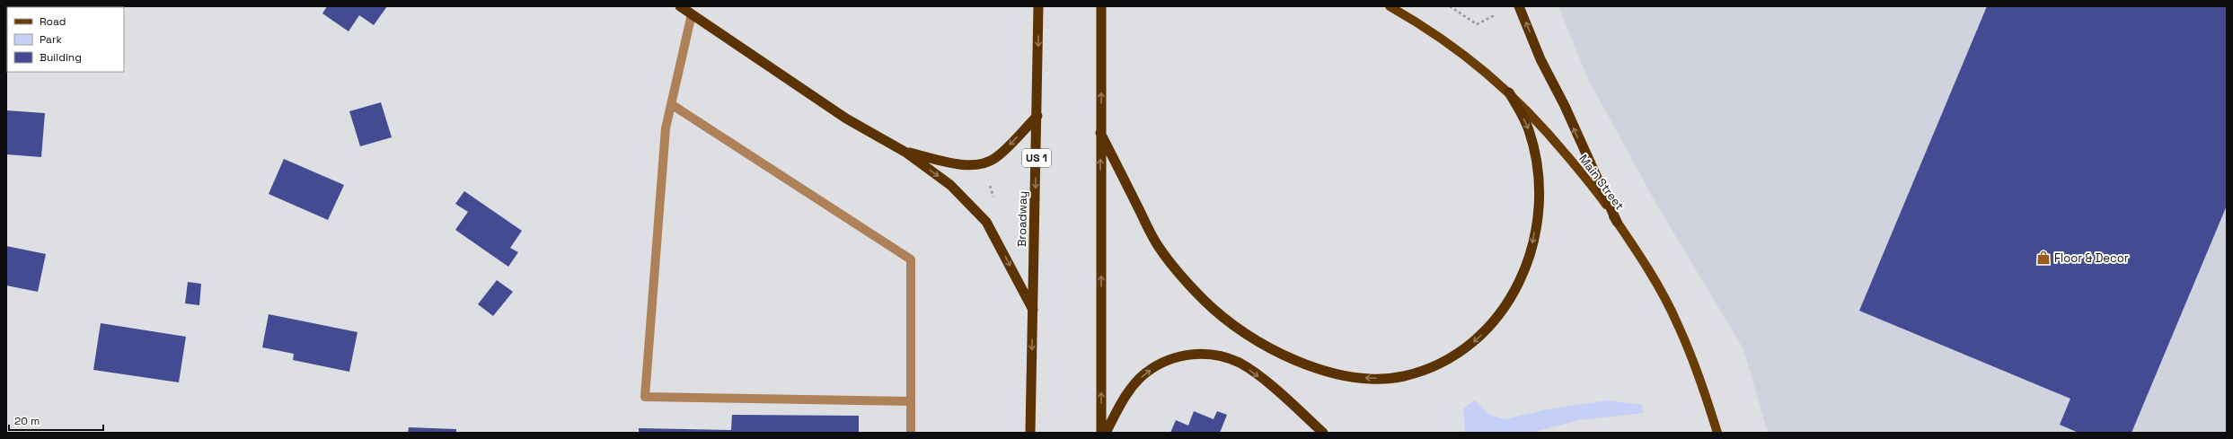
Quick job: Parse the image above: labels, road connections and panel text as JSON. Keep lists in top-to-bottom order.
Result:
{
  "streets": {
    "highway": ["US 1", "Broadway"],
    "main road": ["Main Street"]
  },
  "places": {
    "shop": ["Floor & Decor"]
  },
  "legend": ["Road", "Park", "Building"],
  "scale_bar": "20 m"
}
